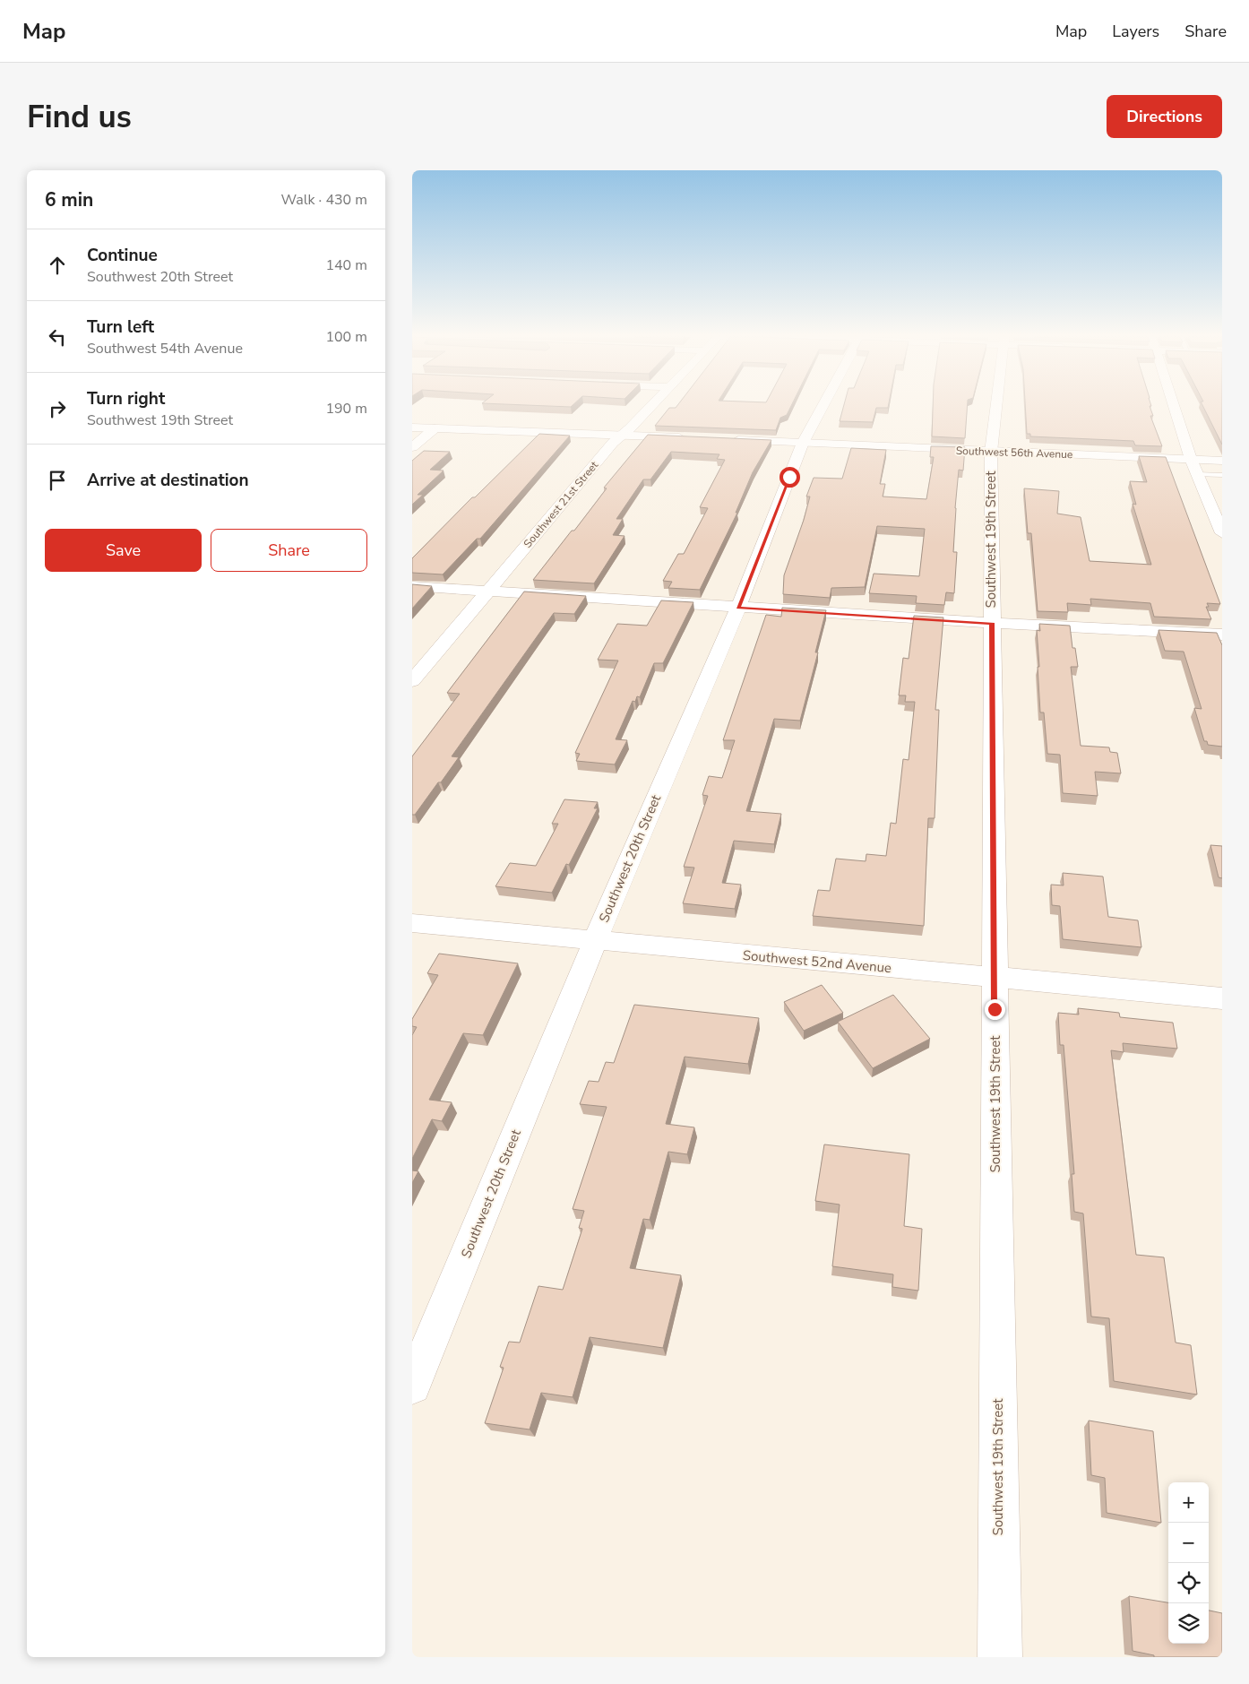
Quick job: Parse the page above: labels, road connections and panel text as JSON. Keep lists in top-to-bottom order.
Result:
{
  "streets": {
    "street": [
      "Southwest 56th Avenue",
      "Southwest 21st Street",
      "Southwest 19th Street",
      "Southwest 20th Street",
      "Southwest 52nd Avenue"
    ]
  },
  "crossings": [
    ["Southwest 56th Avenue", "Southwest 19th Street"],
    ["Southwest 56th Avenue", "Southwest 20th Street"],
    ["Southwest 19th Street", "Southwest 52nd Avenue"],
    ["Southwest 20th Street", "Southwest 52nd Avenue"]
  ],
  "page": {
    "header": "Map",
    "nav": ["Map", "Layers", "Share"],
    "buttons": [
      "Directions",
      ["Save", "Share"]
    ],
    "title": "Find us",
    "heading": ["6 min", "Walk · 430 m"],
    "list": [
      ["Continue", "Southwest 20th Street", "140 m"],
      ["Turn left", "Southwest 54th Avenue", "100 m"],
      ["Turn right", "Southwest 19th Street", "190 m"],
      "Arrive at destination"
    ],
    "map_buttons": ["+", "−"]
  }
}
